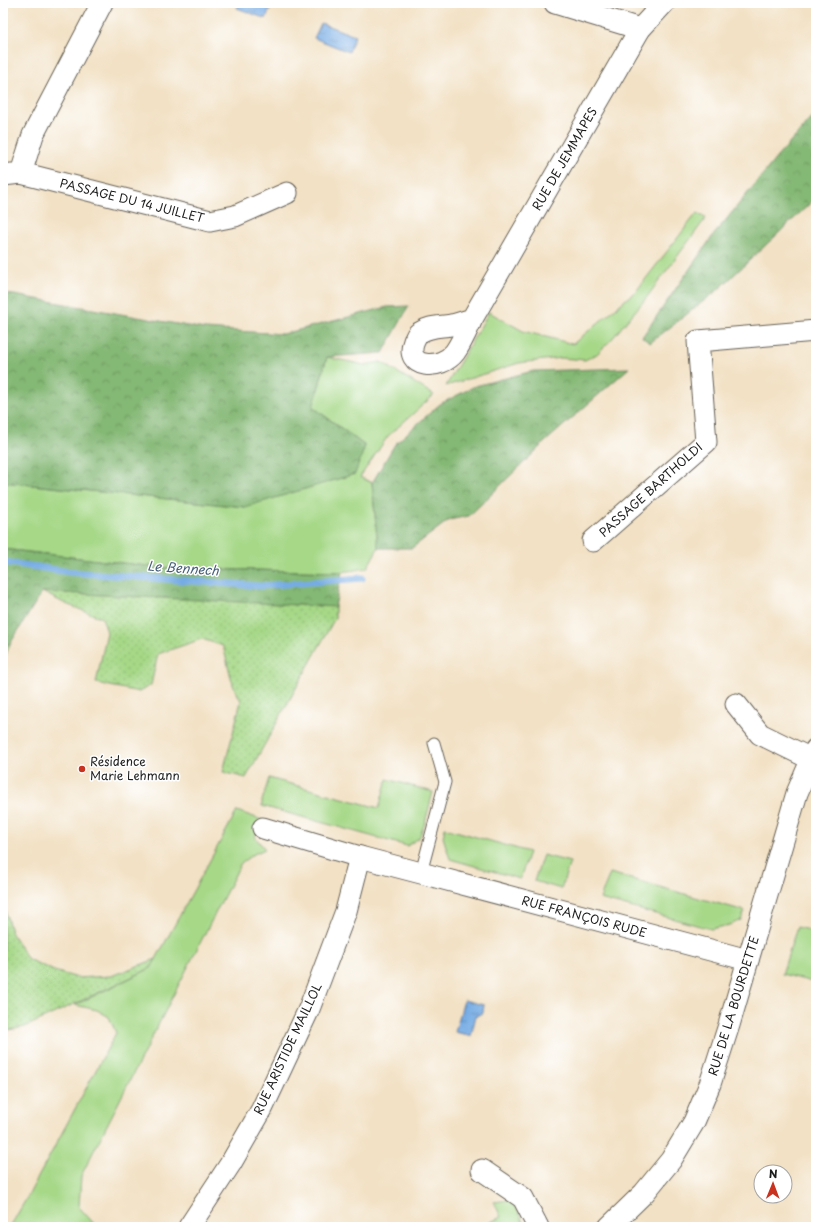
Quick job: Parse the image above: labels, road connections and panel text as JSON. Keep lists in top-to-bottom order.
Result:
{
  "streets": {
    "street": [
      "RUE DE JEMMAPES",
      "PASSAGE DU 14 JUILLET",
      "PASSAGE BARTHOLDI",
      "RUE FRANÇOIS RUDE",
      "RUE DE LA BOURDETTE",
      "RUE ARISTIDE MAILLOL"
    ]
  },
  "crossings": [
    ["RUE FRANÇOIS RUDE", "RUE DE LA BOURDETTE"],
    ["RUE FRANÇOIS RUDE", "RUE ARISTIDE MAILLOL"]
  ],
  "water": ["Le Bennech"],
  "places": ["Résidence Marie Lehmann"],
  "north": "top"
}
